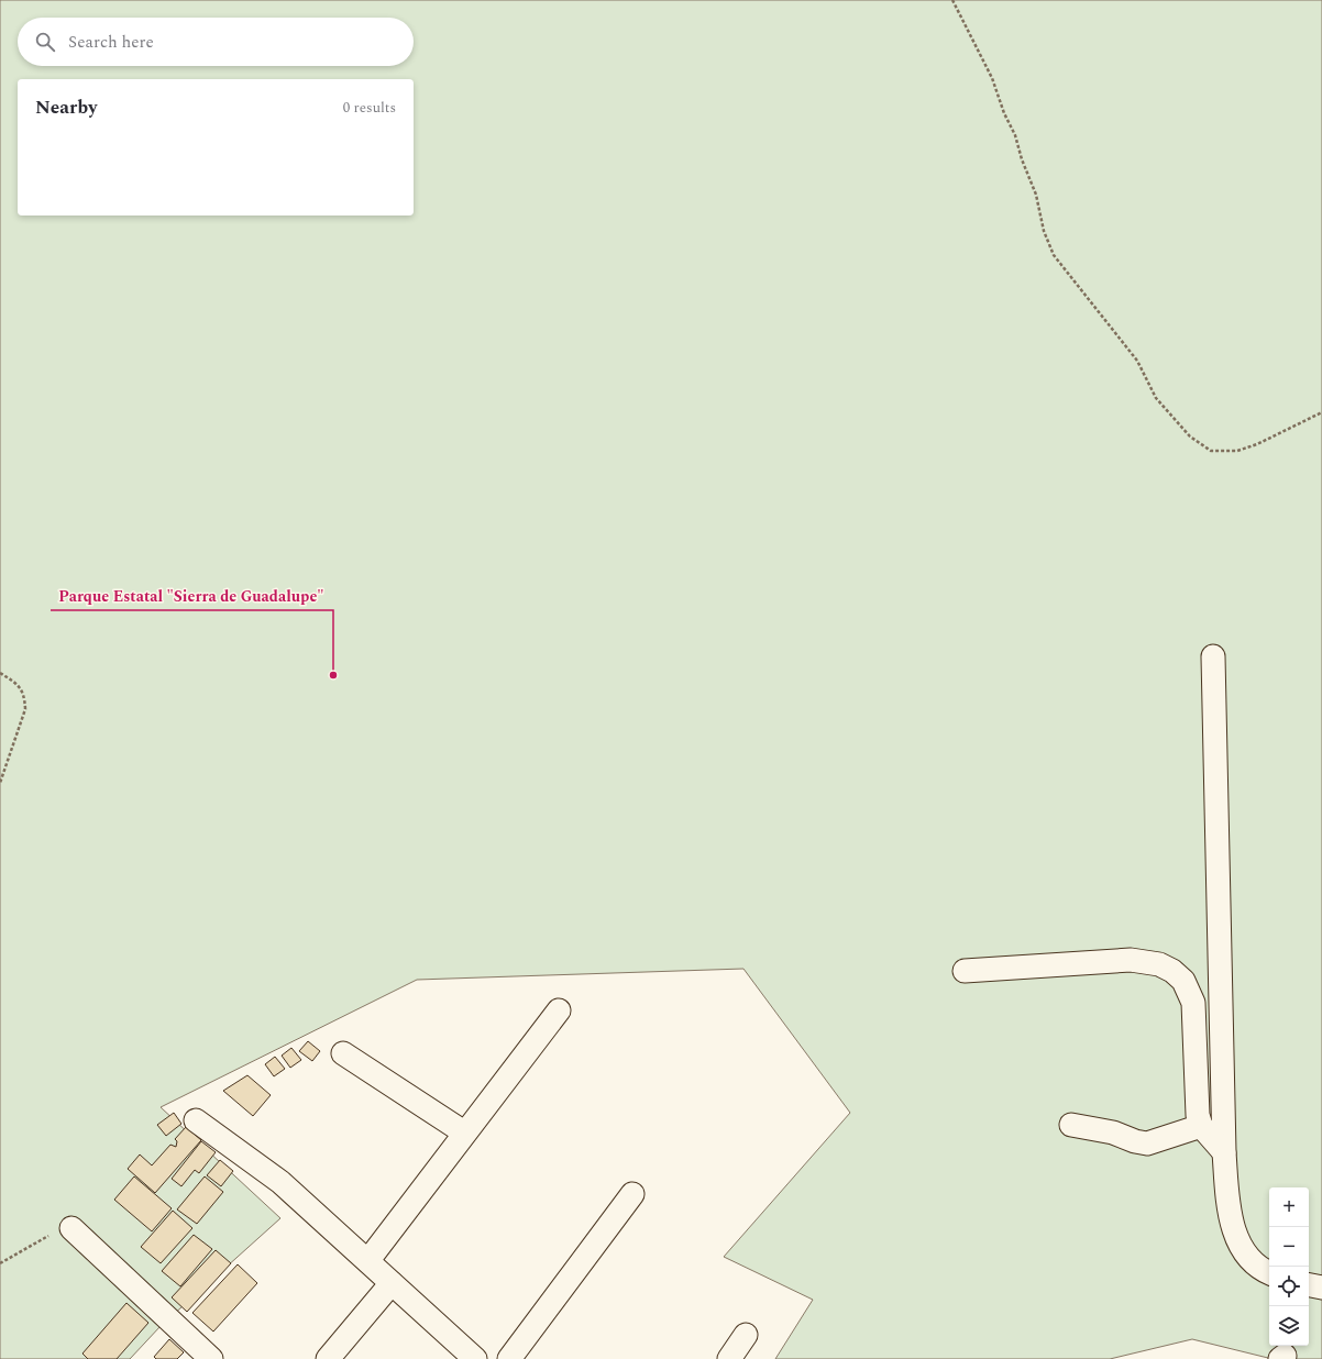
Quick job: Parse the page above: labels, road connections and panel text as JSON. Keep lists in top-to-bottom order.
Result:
{
  "places": ["Parque Estatal \"Sierra de Guadalupe\""],
  "page": {
    "search": "Search here",
    "heading": ["Nearby", "0 results"],
    "map_buttons": ["+", "−"]
  }
}
